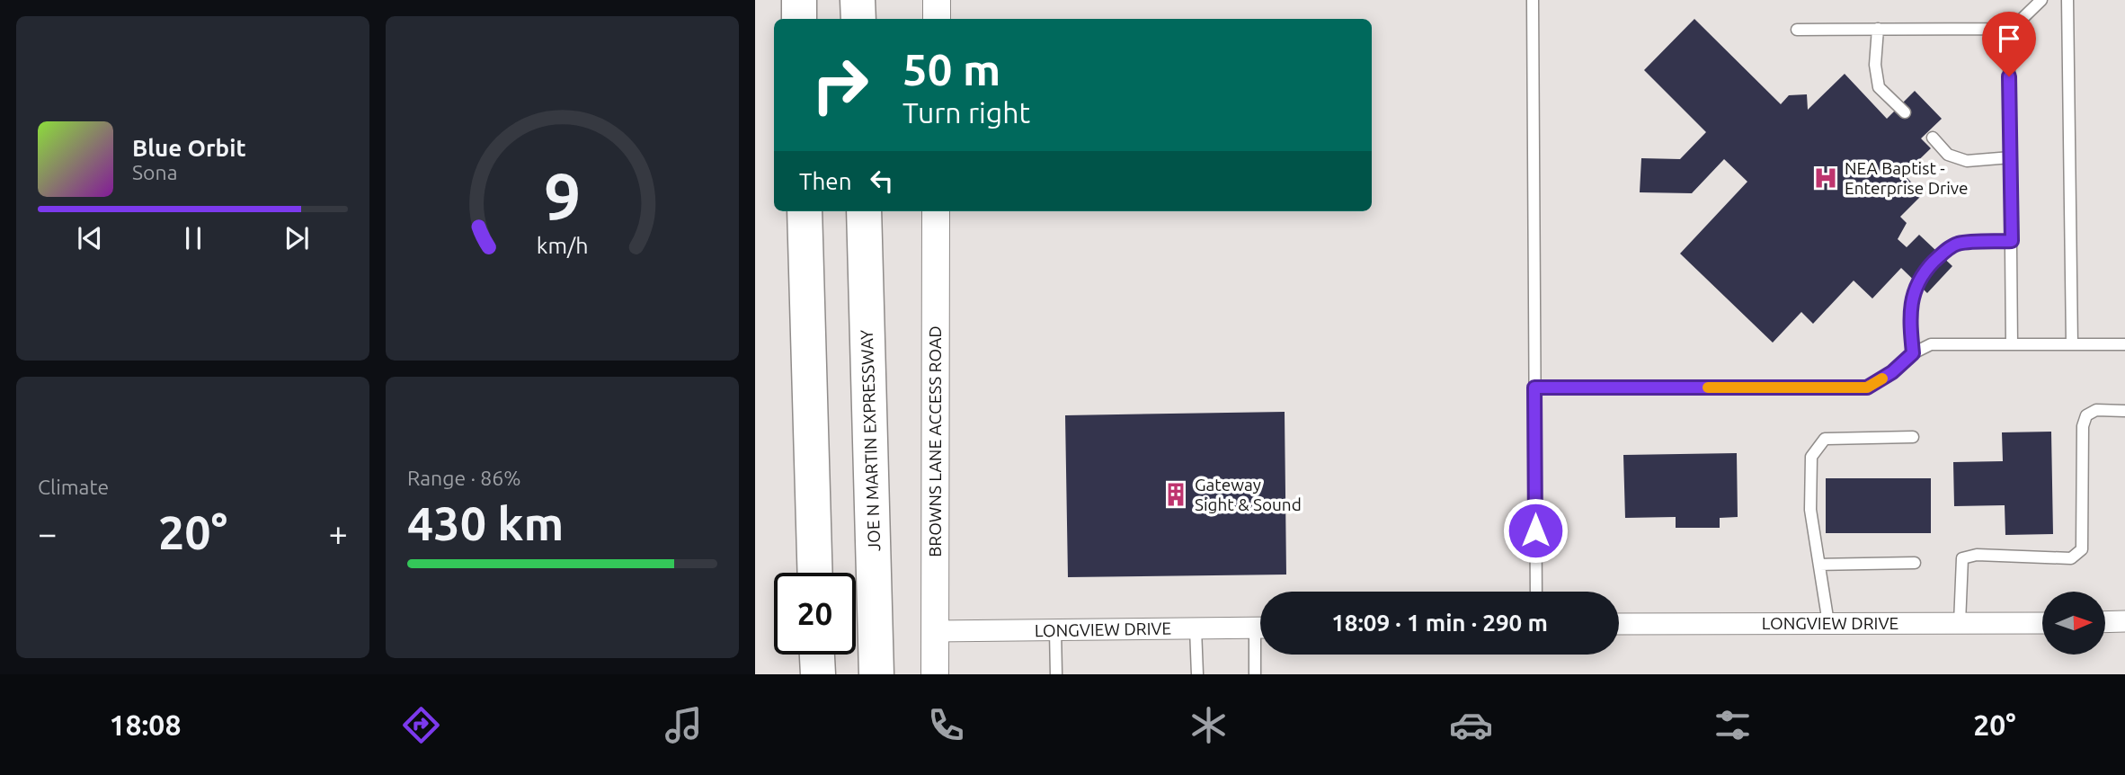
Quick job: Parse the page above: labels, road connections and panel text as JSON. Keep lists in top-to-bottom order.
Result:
{
  "streets": {
    "highway": ["JOE N MARTIN EXPRESSWAY"],
    "street": ["BROWNS LANE ACCESS ROAD", "LONGVIEW DRIVE"]
  },
  "crossings": [
    ["BROWNS LANE ACCESS ROAD", "LONGVIEW DRIVE"]
  ],
  "places": {
    "hospital": ["NEA Baptist - Enterprise Drive"],
    "building": ["Gateway Sight & Sound"]
  },
  "north": "right",
  "page": {
    "turn": ["50 m", "Turn right"],
    "song": ["Blue Orbit", "Sona"],
    "then": "Then",
    "tile": [
      "Climate",
      ["Range · 86%", "430 km"]
    ],
    "heat": ["−", "20°", "+"],
    "limit": "20",
    "trip": "18:09 · 1 min · 290 m",
    "tabs": ["18:08", "20°"],
    "gauge": ["9", "km/h"]
  }
}
